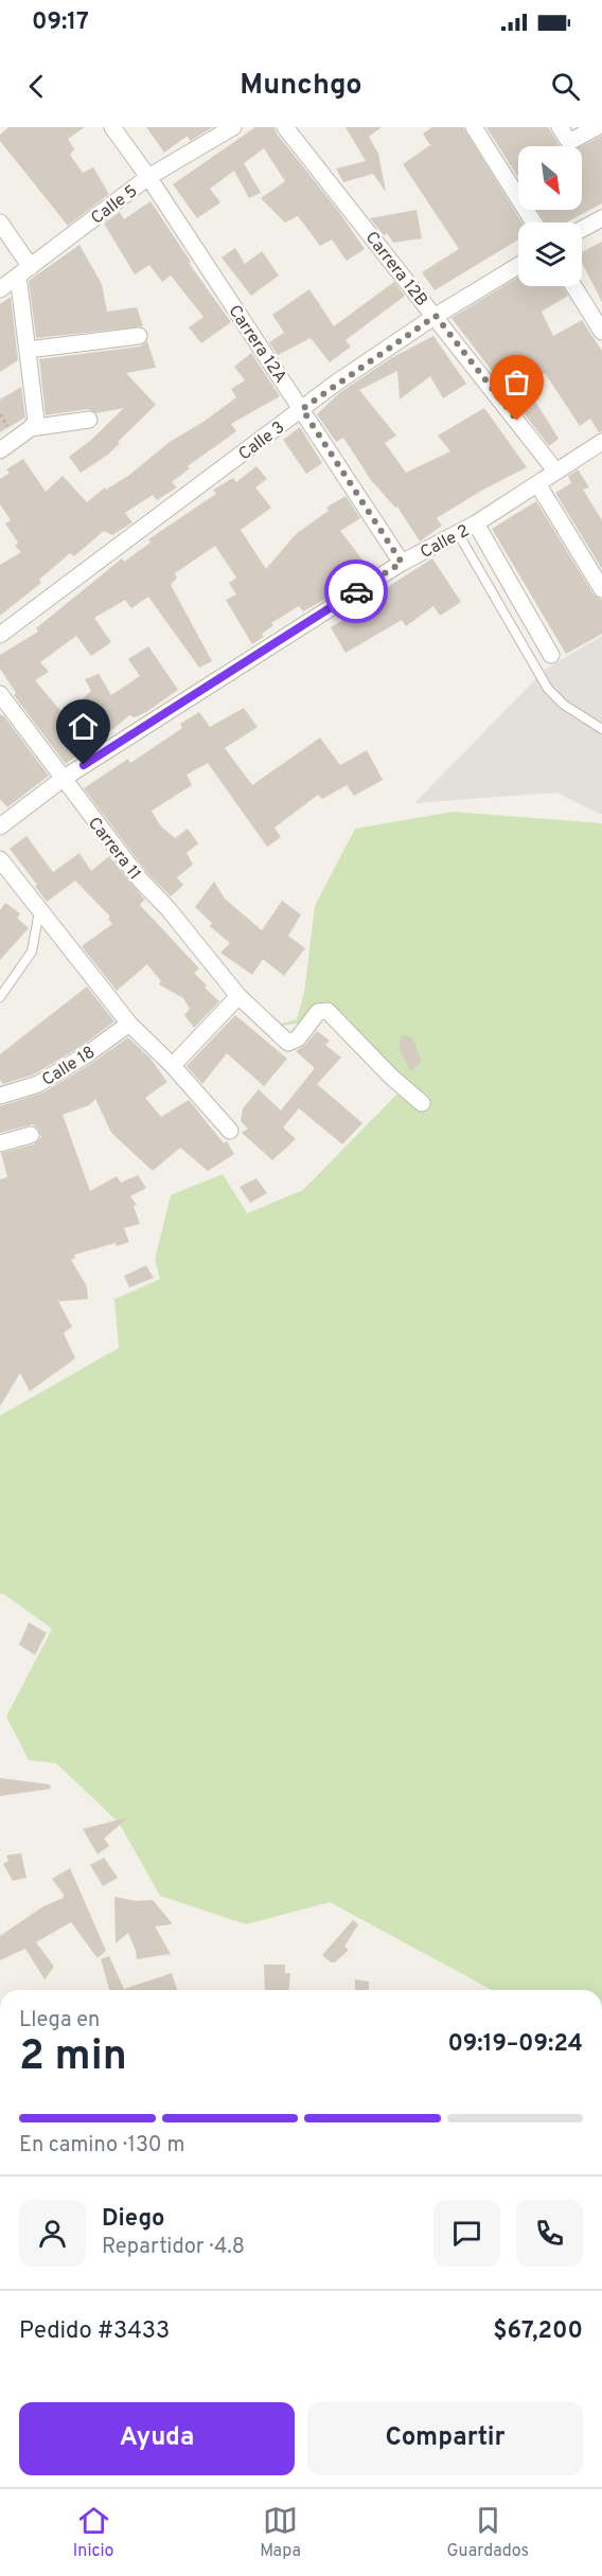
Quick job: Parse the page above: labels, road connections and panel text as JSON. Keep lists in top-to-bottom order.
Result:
{
  "streets": {
    "street": [
      "Calle 5",
      "Carrera 12B",
      "Carrera 12A",
      "Calle 3",
      "Calle 2",
      "Carrera 11",
      "Calle 18"
    ]
  },
  "crossings": [
    ["Calle 5", "Carrera 12A"],
    ["Carrera 12B", "Calle 3"],
    ["Carrera 12B", "Calle 2"],
    ["Carrera 12A", "Calle 3"],
    ["Carrera 12A", "Calle 2"],
    ["Calle 2", "Carrera 11"]
  ],
  "north": "bottom right",
  "page": {
    "status": "09:17",
    "header": "Munchgo",
    "heading": ["2 min", "Llega en", "09:19–09:24"],
    "panel": [
      "Diego",
      "Repartidor · 4.8",
      "Pedido #3433",
      "$67,200"
    ],
    "bar": "En camino · 130 m",
    "buttons": ["Ayuda", "Compartir"],
    "tabs": ["Inicio", "Mapa", "Guardados"]
  }
}
